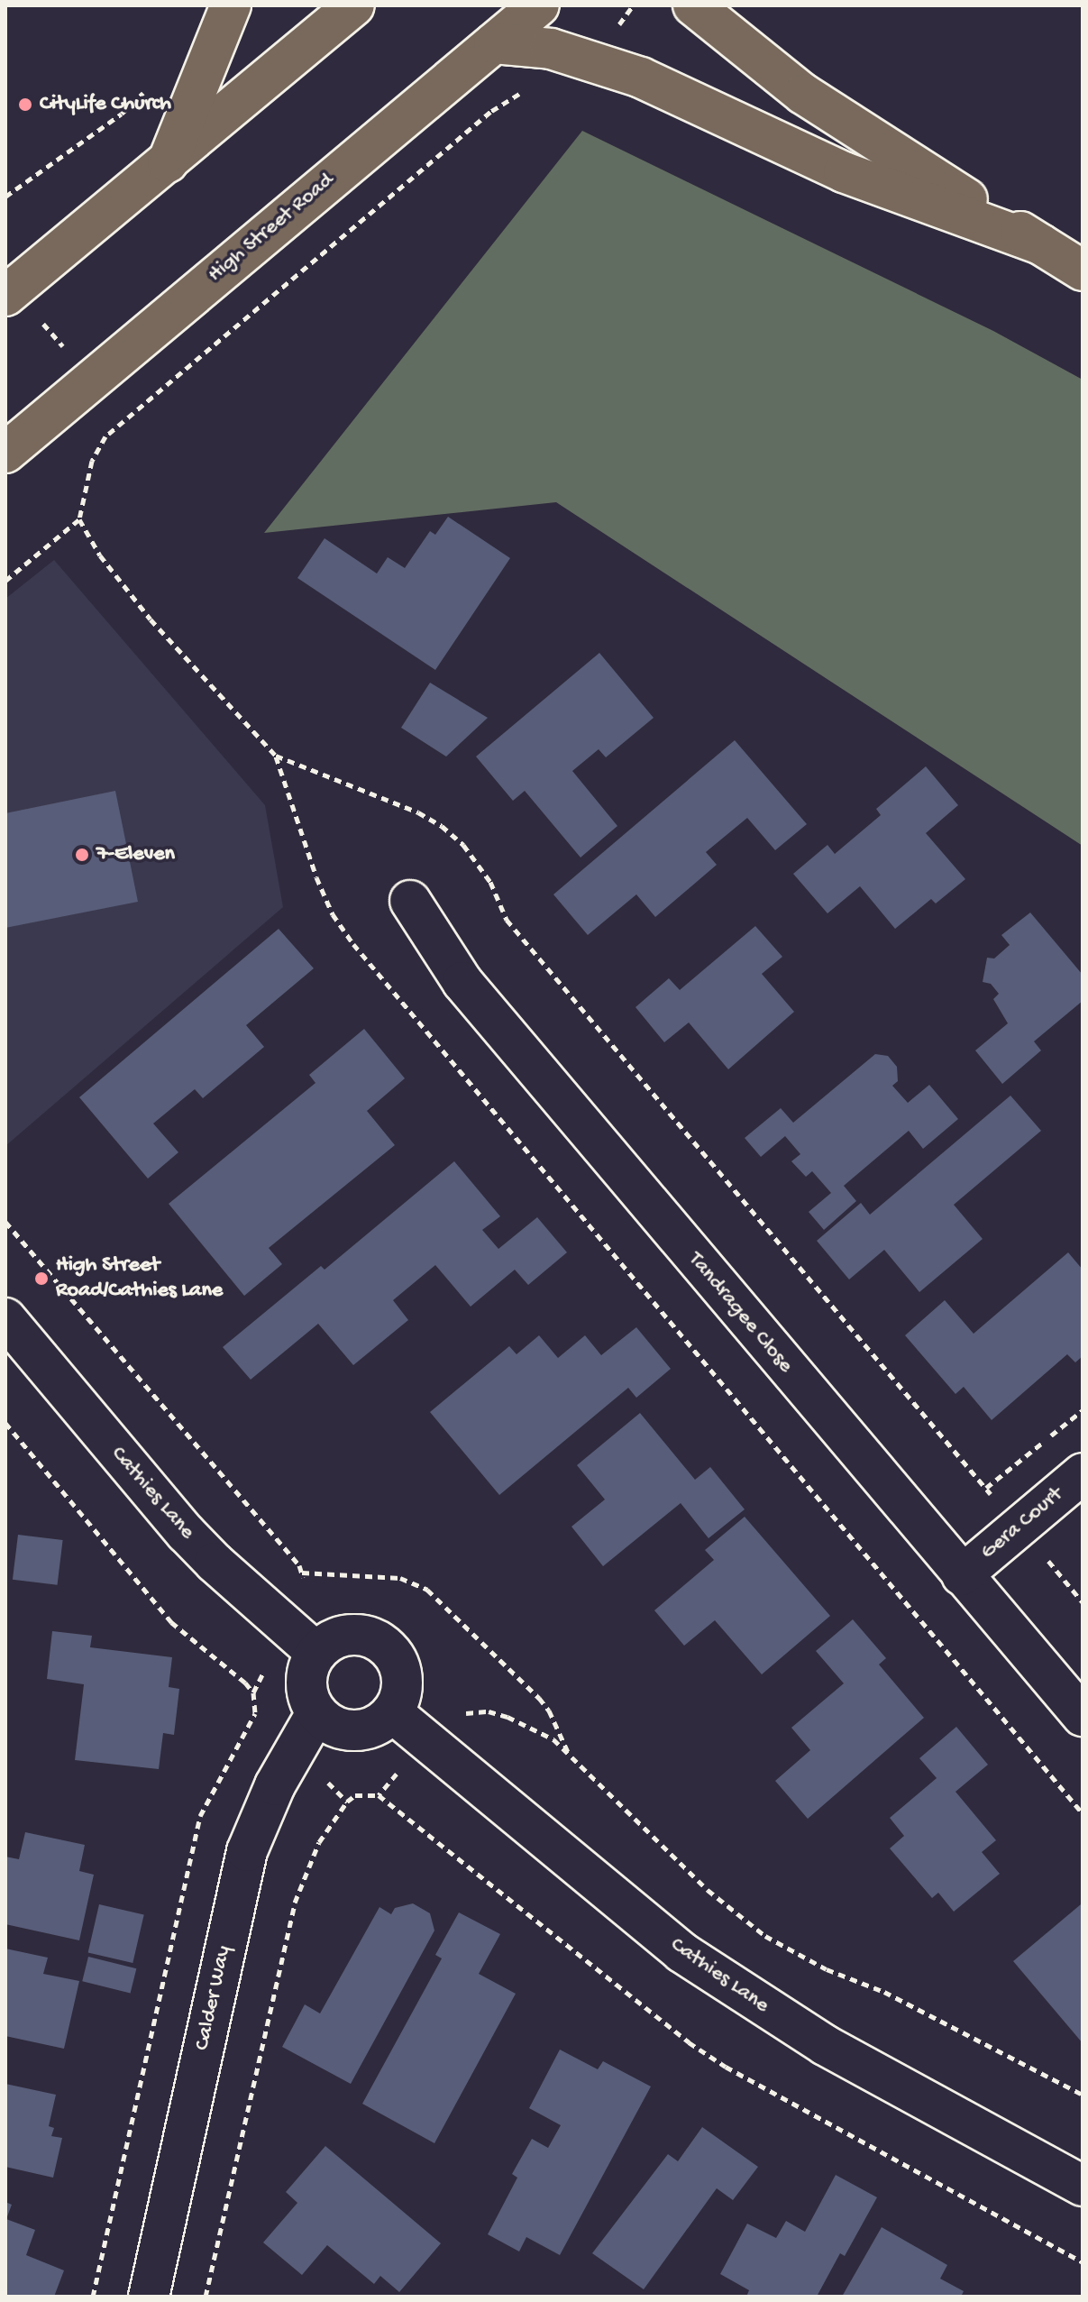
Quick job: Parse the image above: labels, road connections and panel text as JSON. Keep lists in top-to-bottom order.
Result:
{
  "streets": {
    "main road": ["High Street Road"],
    "street": [
      "Tandragee Close",
      "Cathies Lane",
      "Gera Court",
      "Calder Way"
    ]
  },
  "crossings": [
    ["Tandragee Close", "Gera Court"],
    ["Cathies Lane", "Calder Way"]
  ],
  "places": ["CityLife Church", "7-Eleven", "High Street Road/Cathies Lane"]
}
